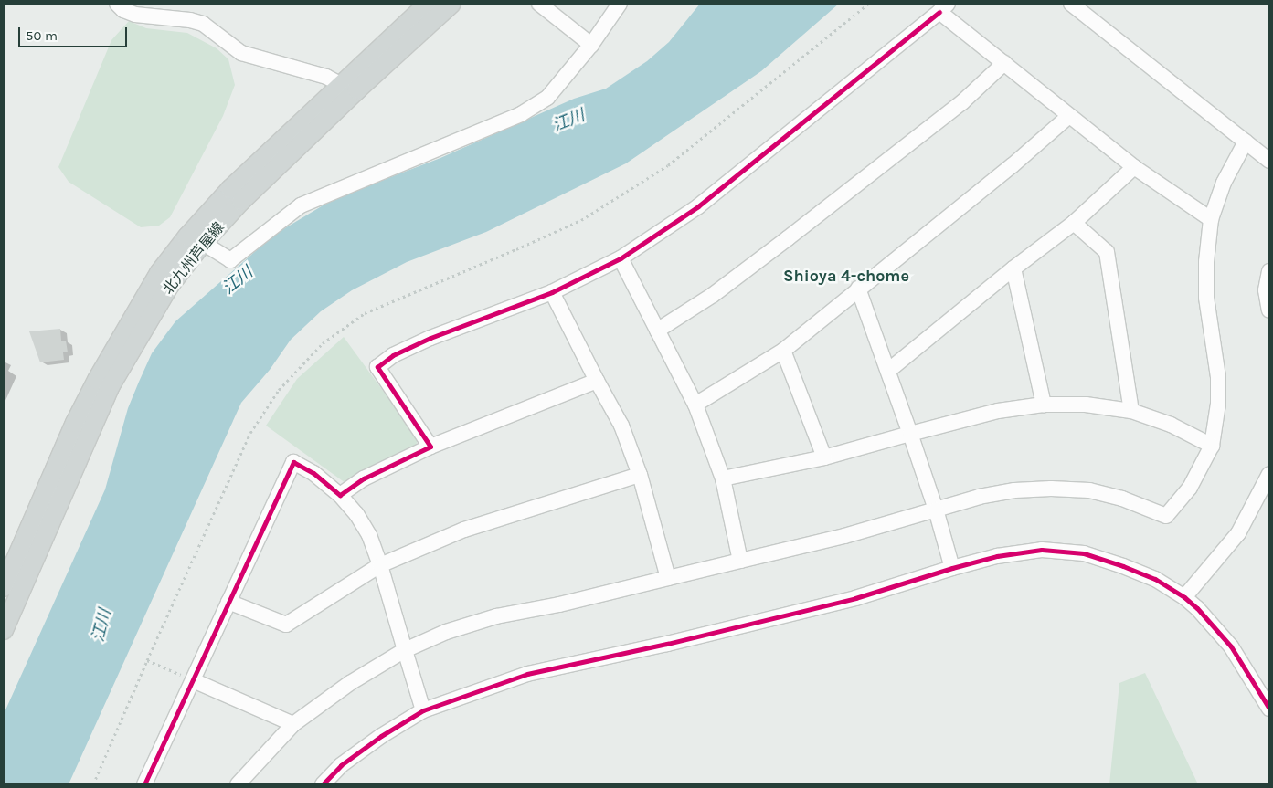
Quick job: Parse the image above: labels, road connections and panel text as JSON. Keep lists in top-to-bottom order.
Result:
{
  "streets": {
    "main road": ["北九州芦屋線"]
  },
  "districts": ["Shioya 4-chome"],
  "water": ["江川"],
  "scale_bar": "50 m"
}
